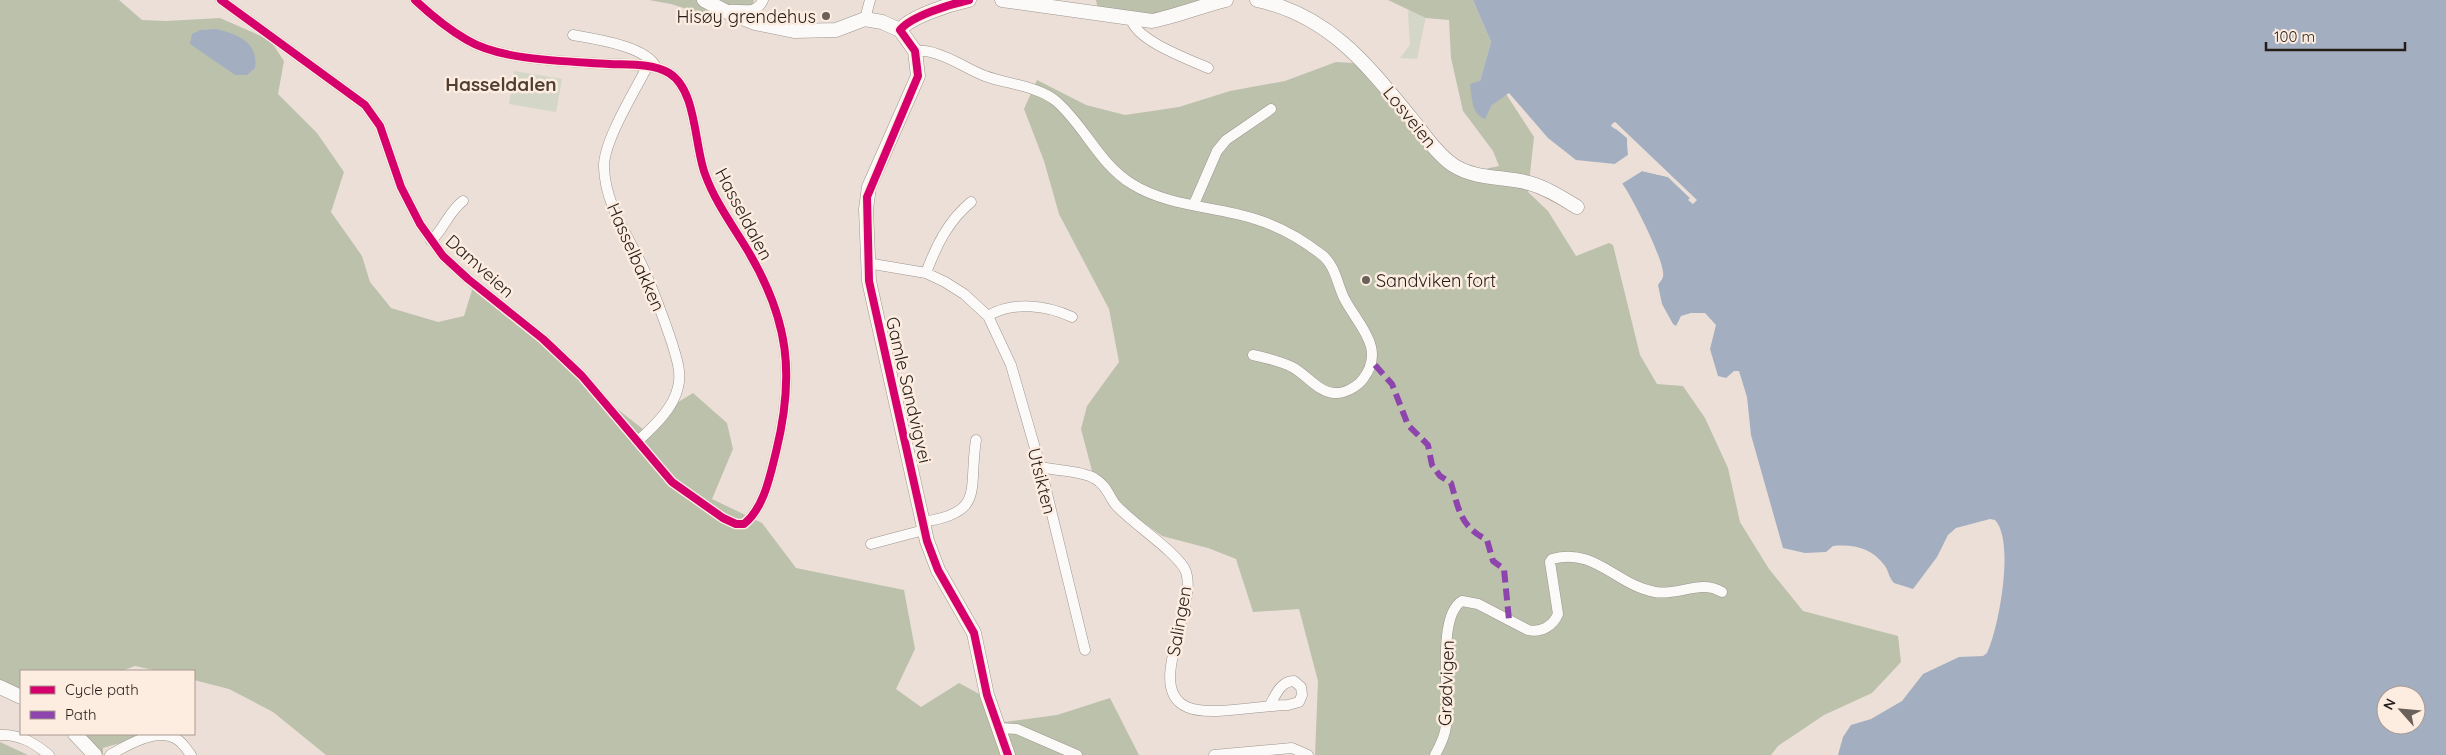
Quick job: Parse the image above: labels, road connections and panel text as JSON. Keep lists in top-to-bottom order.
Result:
{
  "streets": {
    "street": [
      "Losveien",
      "Hasseldalen",
      "Hasselbakken",
      "Damveien",
      "Gamle Sandvigvei",
      "Utsikten",
      "Salingen",
      "Grødvigen"
    ]
  },
  "crossings": [
    ["Hasseldalen", "Hasselbakken"],
    ["Hasseldalen", "Damveien"],
    ["Hasselbakken", "Damveien"],
    ["Gamle Sandvigvei", "Utsikten"],
    ["Utsikten", "Salingen"]
  ],
  "districts": ["Hasseldalen"],
  "places": ["Hisøy grendehus", "Sandviken fort"],
  "legend": ["Cycle path", "Path"],
  "scale_bar": "100 m",
  "north": "top left"
}
